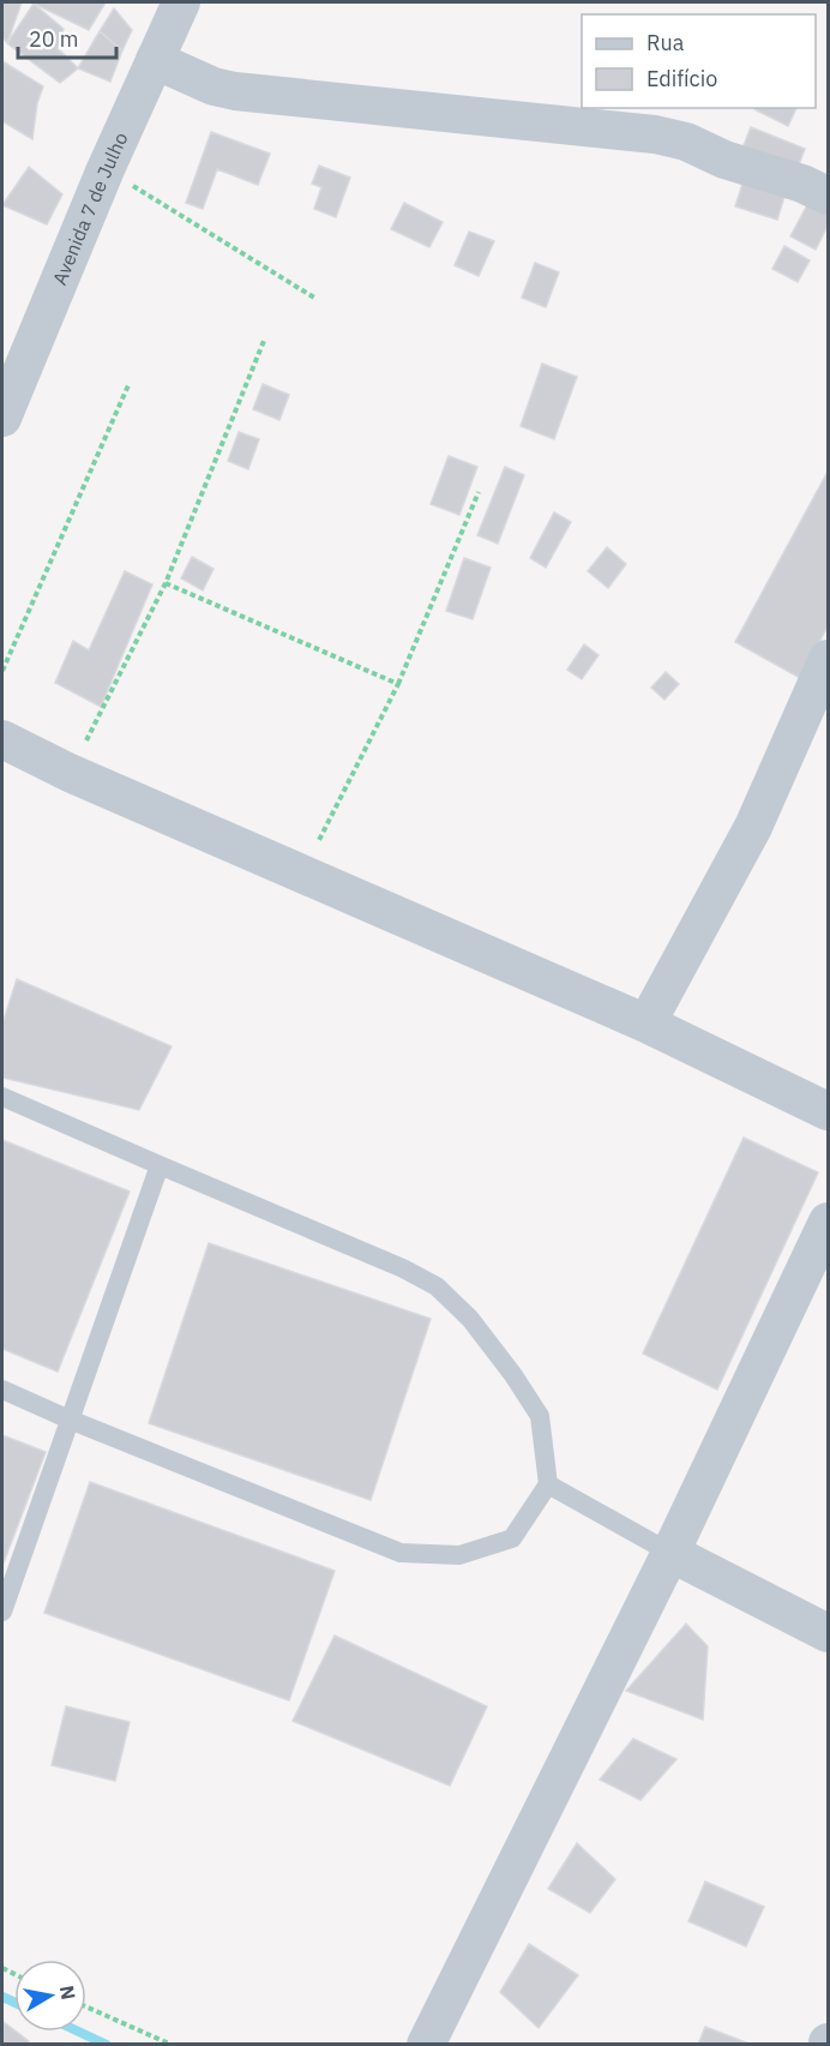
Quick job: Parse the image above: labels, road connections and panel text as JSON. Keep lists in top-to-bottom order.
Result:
{
  "streets": {
    "street": ["Avenida 7 de Julho"]
  },
  "legend": ["Rua", "Edifício"],
  "scale_bar": "20 m",
  "north": "right"
}
